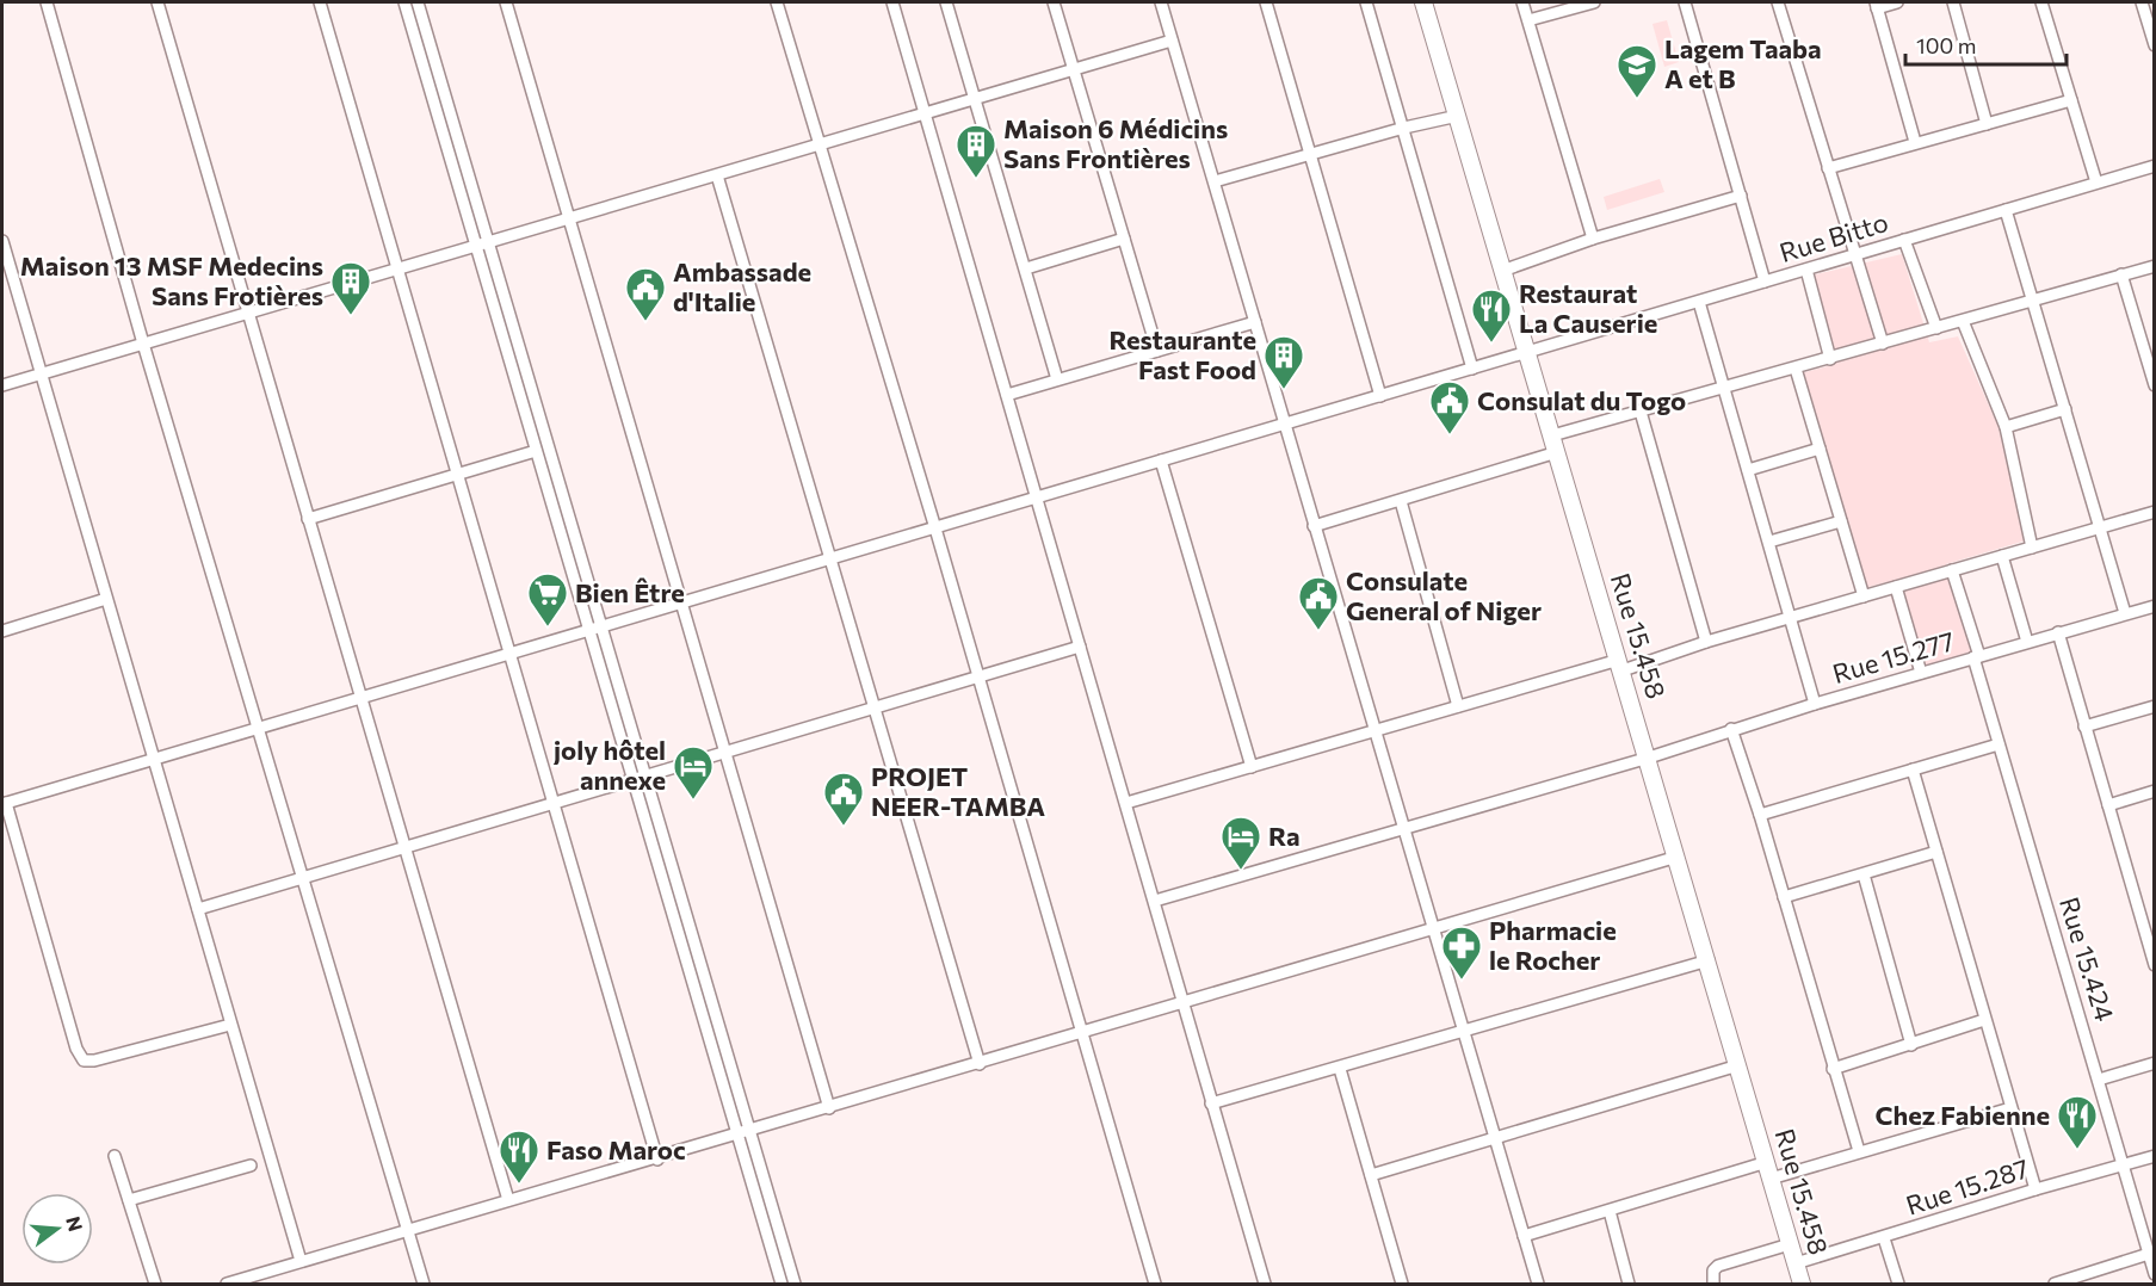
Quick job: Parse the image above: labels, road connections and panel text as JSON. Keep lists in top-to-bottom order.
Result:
{
  "streets": {
    "main road": ["Rue 15.458"],
    "street": [
      "Rue Bitto",
      "Rue 15.277",
      "Rue 15.424",
      "Rue 15.287"
    ]
  },
  "crossings": [
    ["Rue Bitto", "Rue 15.458"],
    ["Rue 15.458", "Rue 15.277"],
    ["Rue 15.458", "Rue 15.287"],
    ["Rue 15.277", "Rue 15.424"],
    ["Rue 15.424", "Rue 15.287"]
  ],
  "places": {
    "school or university": ["Lagem Taaba A et B"],
    "building": ["Maison 6 Médicins Sans Frontières", "Maison 13 MSF Medecins Sans Frotières", "Restaurante Fast Food"],
    "public building": [
      "Ambassade d'Italie",
      "Consulat du Togo",
      "Consulate General of Niger",
      "PROJET NEER-TAMBA"
    ],
    "restaurant": ["Restaurat La Causerie", "Chez Fabienne", "Faso Maroc"],
    "supermarket": ["Bien Être"],
    "hotel": ["joly hôtel annexe", "Ra"],
    "pharmacy": ["Pharmacie le Rocher"]
  },
  "scale_bar": "100 m",
  "north": "right"
}
